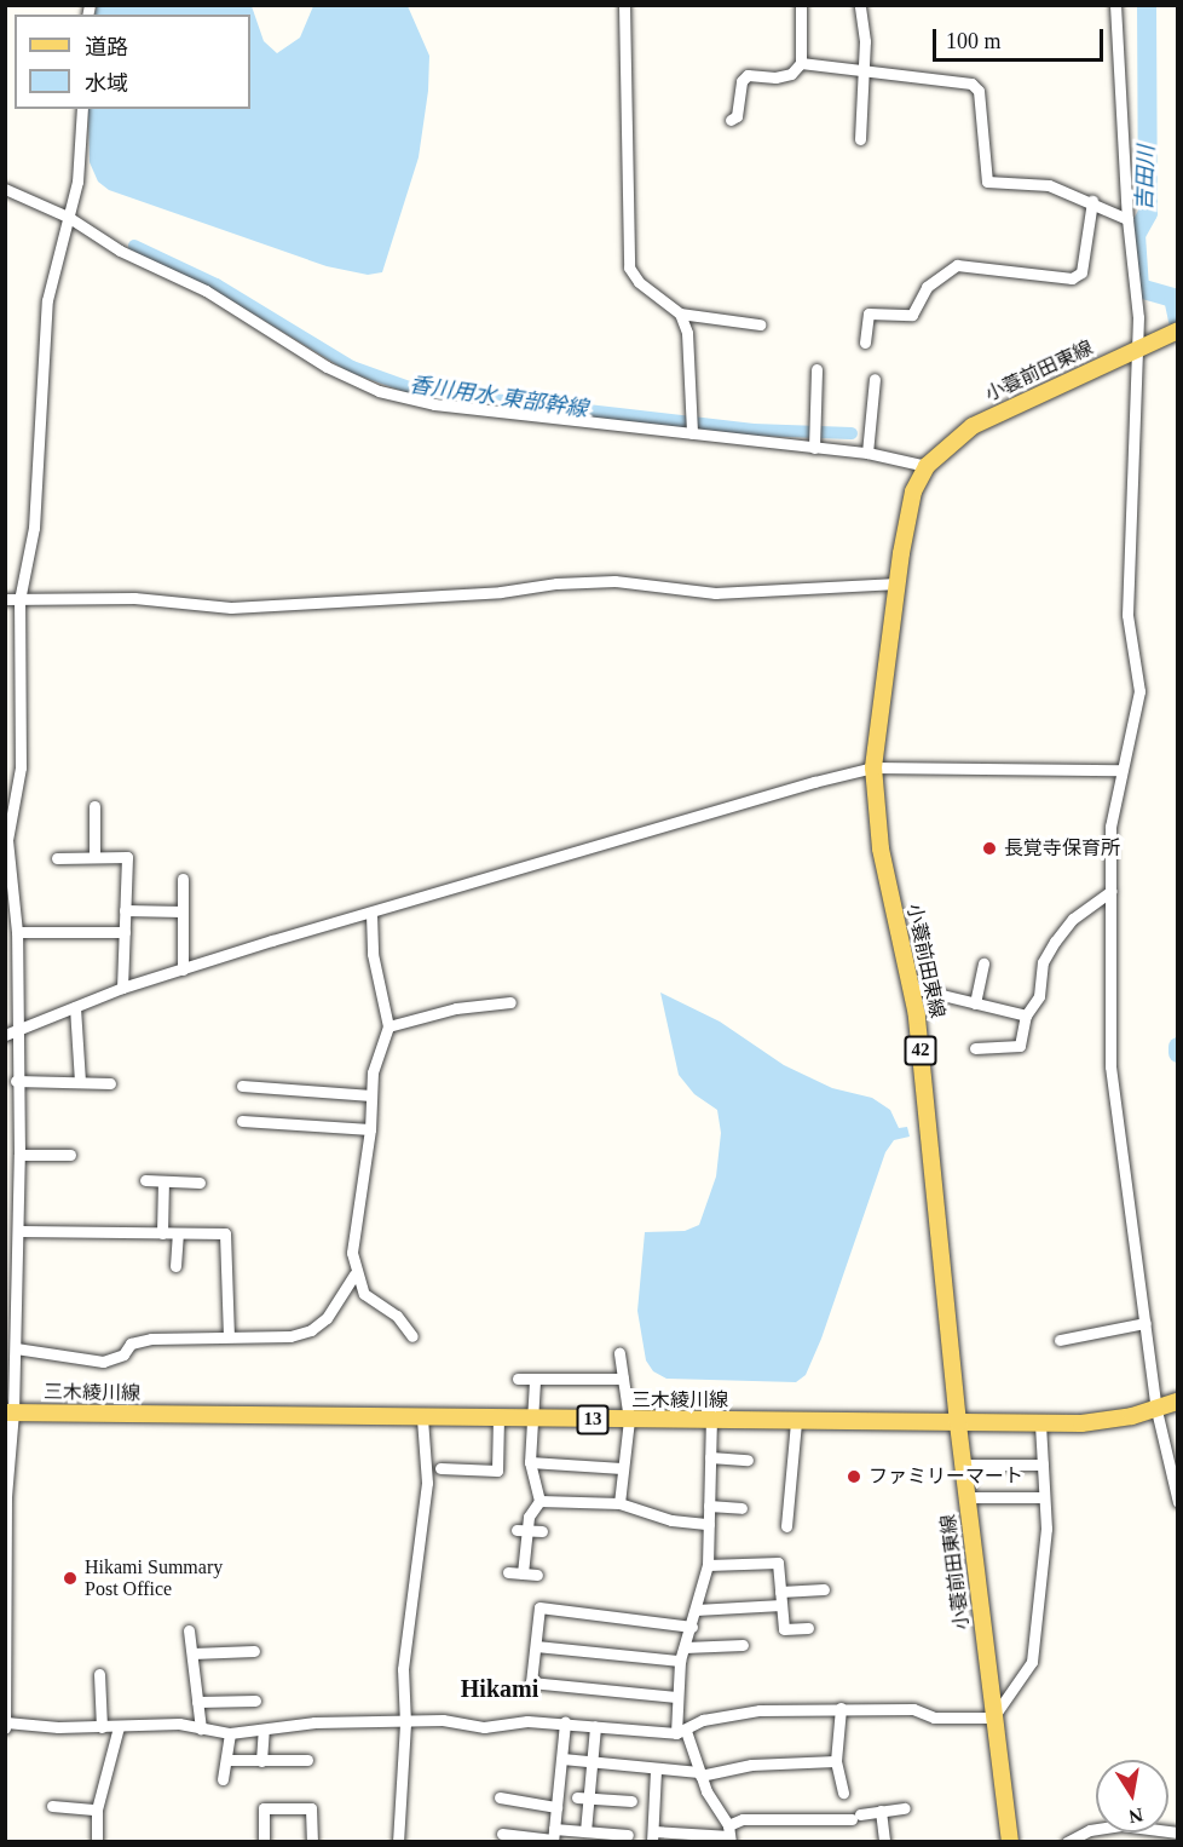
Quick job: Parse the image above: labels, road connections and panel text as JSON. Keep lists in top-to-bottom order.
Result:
{
  "streets": {
    "main road": [
      "小蓑前田東線",
      "42",
      "三木綾川線",
      "13"
    ]
  },
  "crossings": [
    ["小蓑前田東線", "三木綾川線"]
  ],
  "districts": ["Hikami"],
  "water": ["吉田川", "香川用水 東部幹線"],
  "places": ["長覚寺保育所", "ファミリーマート", "Hikami Summary Post Office"],
  "legend": ["道路", "水域"],
  "scale_bar": "100 m",
  "north": "bottom"
}
